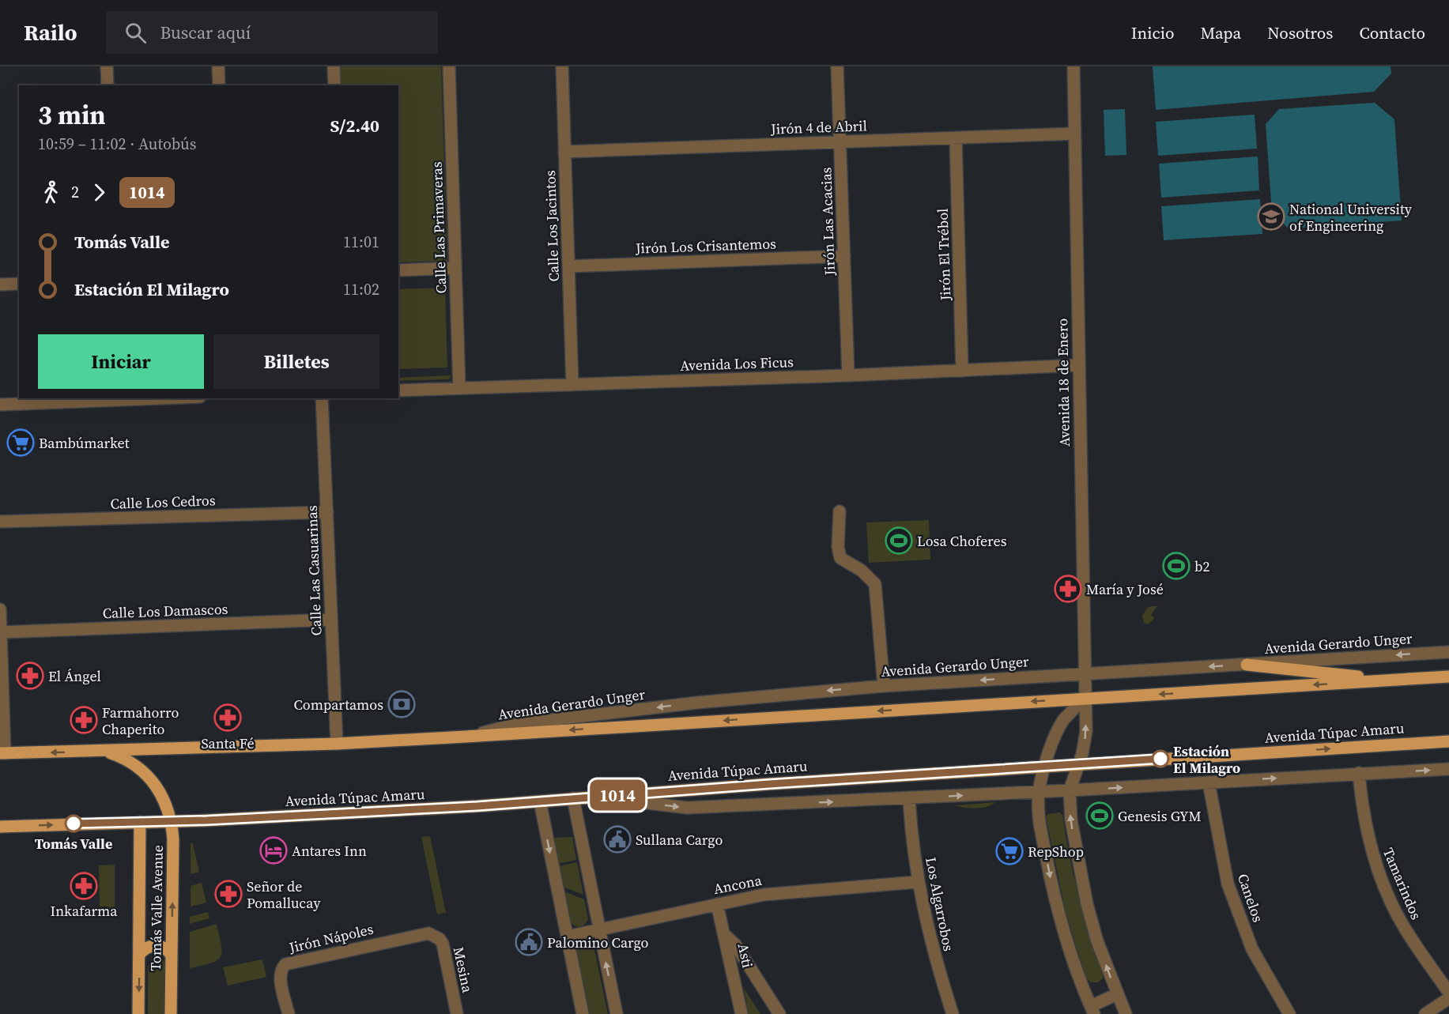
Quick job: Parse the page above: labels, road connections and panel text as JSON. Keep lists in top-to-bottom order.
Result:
{
  "streets": {
    "main road": ["Avenida Túpac Amaru", "Tomás Valle Avenue"],
    "street": [
      "Jirón 4 de Abril",
      "Jirón Las Acacias",
      "Calle Los Jacintos",
      "Calle Las Primaveras",
      "Jirón Los Crisantemos",
      "Jirón El Trébol",
      "Avenida Los Ficus",
      "Avenida 18 de Enero",
      "Calle Los Cedros",
      "Calle Las Casuarinas",
      "Calle Los Damascos",
      "Avenida Gerardo Unger",
      "Tamarindos",
      "Ancona",
      "Canelos",
      "Los Algarrobos",
      "Jirón Nápoles",
      "Asti",
      "Mesina"
    ]
  },
  "crossings": [
    ["Jirón 4 de Abril", "Jirón Las Acacias"],
    ["Jirón 4 de Abril", "Calle Los Jacintos"],
    ["Jirón 4 de Abril", "Jirón El Trébol"],
    ["Jirón 4 de Abril", "Avenida 18 de Enero"],
    ["Jirón Las Acacias", "Jirón Los Crisantemos"],
    ["Jirón Las Acacias", "Avenida Los Ficus"],
    ["Calle Los Jacintos", "Jirón Los Crisantemos"],
    ["Calle Los Jacintos", "Avenida Los Ficus"],
    ["Calle Las Primaveras", "Avenida Los Ficus"],
    ["Jirón El Trébol", "Avenida Los Ficus"],
    ["Avenida Los Ficus", "Avenida 18 de Enero"],
    ["Avenida 18 de Enero", "Avenida Gerardo Unger"],
    ["Avenida 18 de Enero", "Avenida Túpac Amaru"],
    ["Calle Los Cedros", "Calle Las Casuarinas"],
    ["Calle Las Casuarinas", "Calle Los Damascos"],
    ["Avenida Túpac Amaru", "Tomás Valle Avenue"],
    ["Ancona", "Los Algarrobos"],
    ["Ancona", "Asti"],
    ["Jirón Nápoles", "Mesina"]
  ],
  "one_way": ["Avenida Gerardo Unger"],
  "places": {
    "school or university": ["National University of Engineering"],
    "supermarket": ["Bambúmarket", "RepShop"],
    "sports": ["Losa Choferes", "b2", "Genesis GYM"],
    "pharmacy": [
      "María y José",
      "El Ángel",
      "Santa Fé",
      "Farmahorro Chaperito",
      "Inkafarma",
      "Señor de Pomallucay"
    ],
    "bank": ["Compartamos"],
    "other": ["Estación El Milagro", "Tomás Valle"],
    "public building": ["Sullana Cargo", "Palomino Cargo"],
    "hotel": ["Antares Inn"]
  },
  "lines": ["bus line 1014"],
  "page": {
    "header": "Railo",
    "search": "Buscar aquí",
    "nav": [
      "Inicio",
      "Mapa",
      "Nosotros",
      "Contacto"
    ],
    "on_map": "1014",
    "heading": ["3 min", "10:59 – 11:02 · Autobús", "S/2.40"],
    "legs": ["2", "1014"],
    "list": [
      {
        "name": "Tomás Valle",
        "value": "11:01"
      },
      {
        "name": "Estación El Milagro",
        "value": "11:02"
      }
    ],
    "buttons": ["Iniciar", "Billetes"]
  }
}
